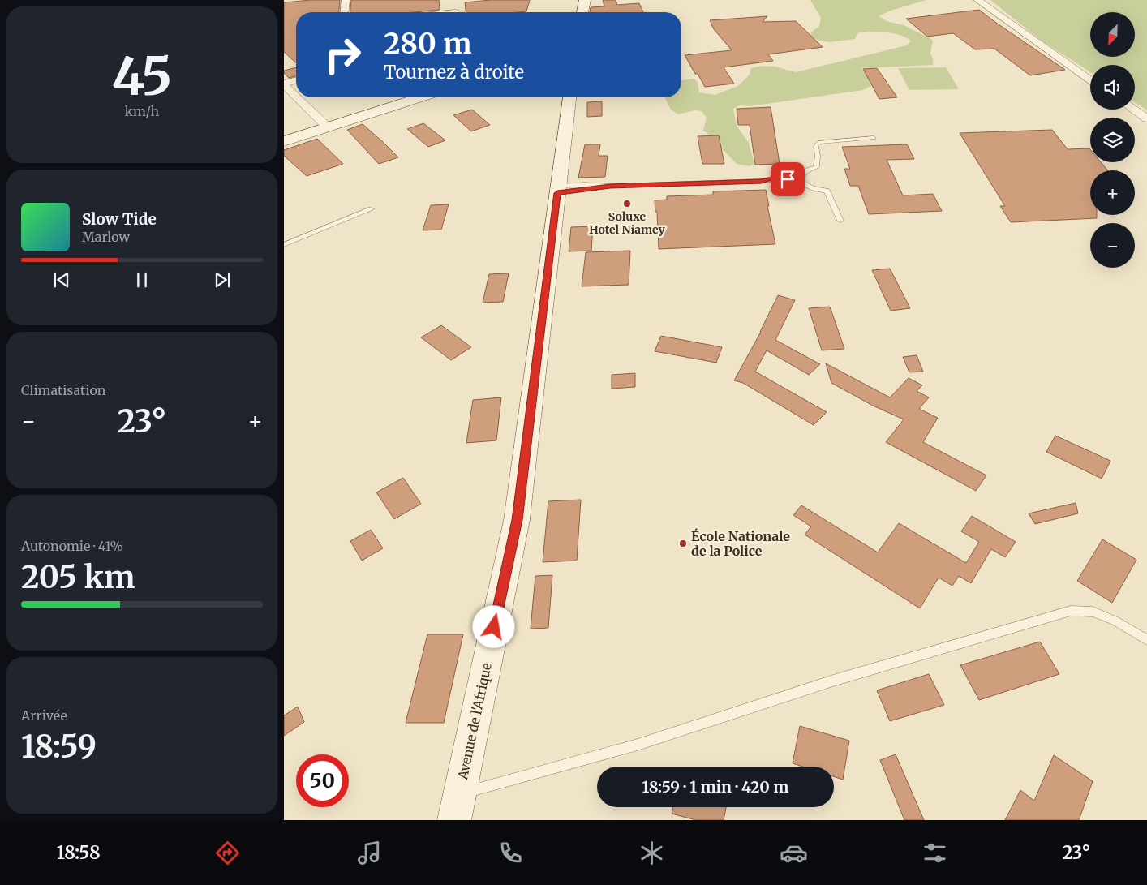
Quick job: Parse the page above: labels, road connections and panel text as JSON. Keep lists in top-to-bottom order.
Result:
{
  "streets": {
    "main road": ["Avenue de l'Afrique"]
  },
  "places": ["Soluxe Hotel Niamey", "École Nationale de la Police"],
  "north": "bottom left",
  "page": {
    "tile": [
      ["45", "km/h"],
      "Climatisation",
      ["Autonomie · 41%", "205 km"],
      ["Arrivée", "18:59"]
    ],
    "map_buttons": ["+", "−"],
    "turn": ["280 m", "Tournez à droite"],
    "song": ["Slow Tide", "Marlow"],
    "heat": ["−", "23°", "+"],
    "limit": "50",
    "trip": "18:59 · 1 min · 420 m",
    "tabs": ["18:58", "23°"]
  }
}
